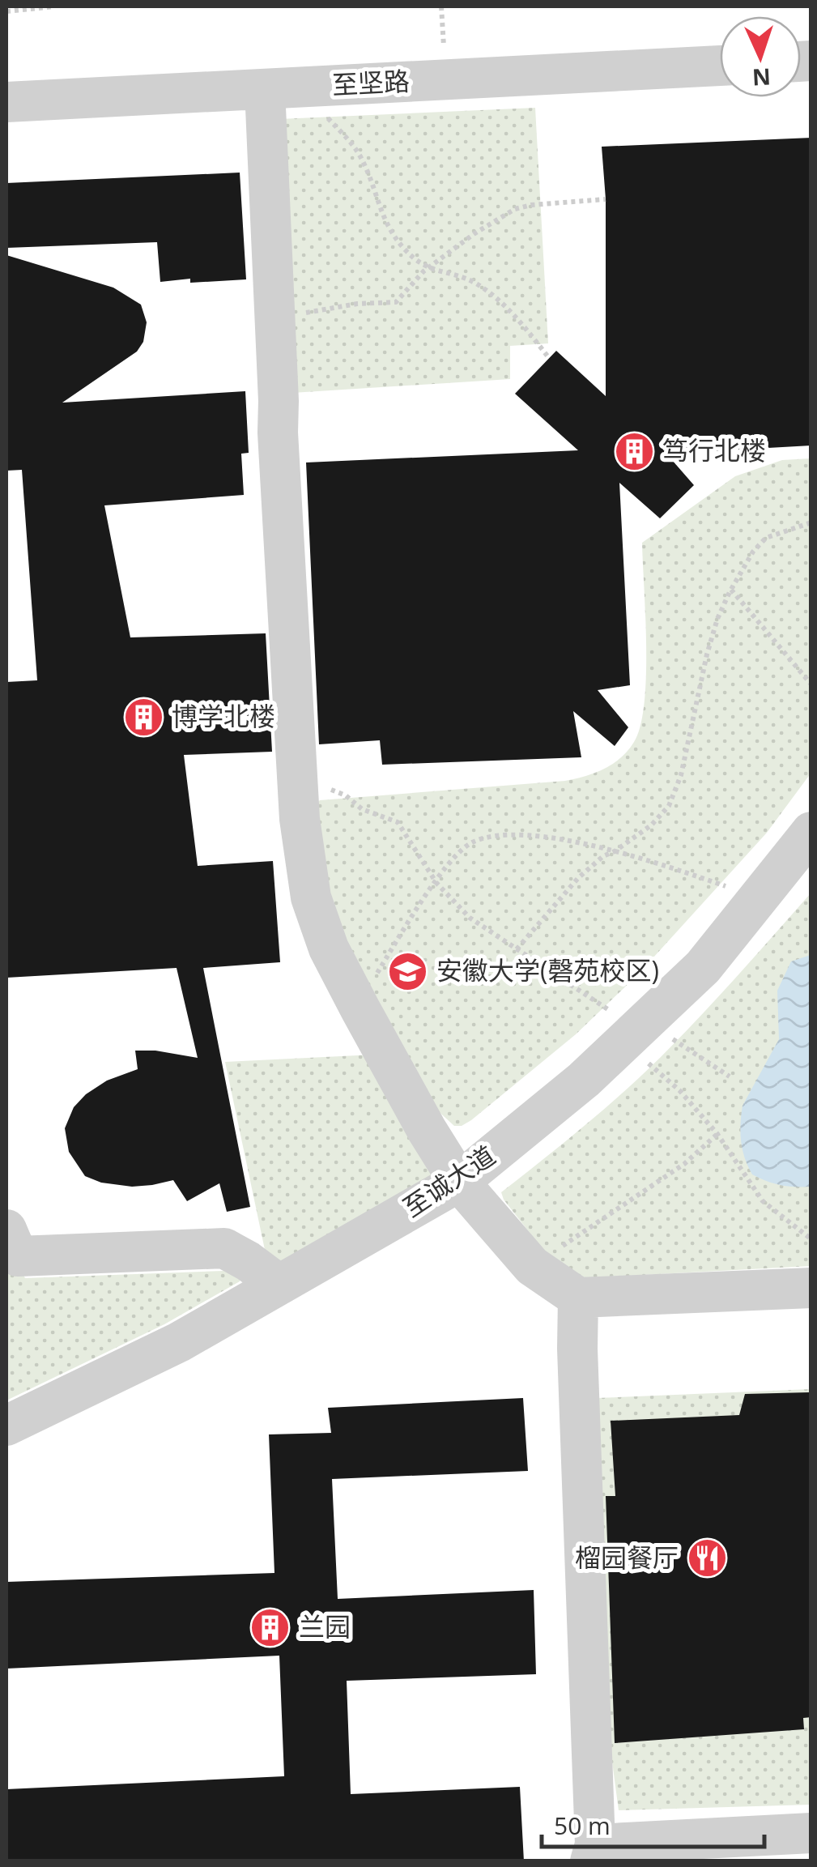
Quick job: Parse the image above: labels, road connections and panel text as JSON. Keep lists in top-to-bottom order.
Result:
{
  "streets": {
    "street": ["至坚路", "至诚大道"]
  },
  "places": {
    "building": ["笃行北楼", "博学北楼", "兰园"],
    "school or university": ["安徽大学(磬苑校区)"],
    "restaurant": ["榴园餐厅"]
  },
  "scale_bar": "50 m",
  "north": "bottom"
}
